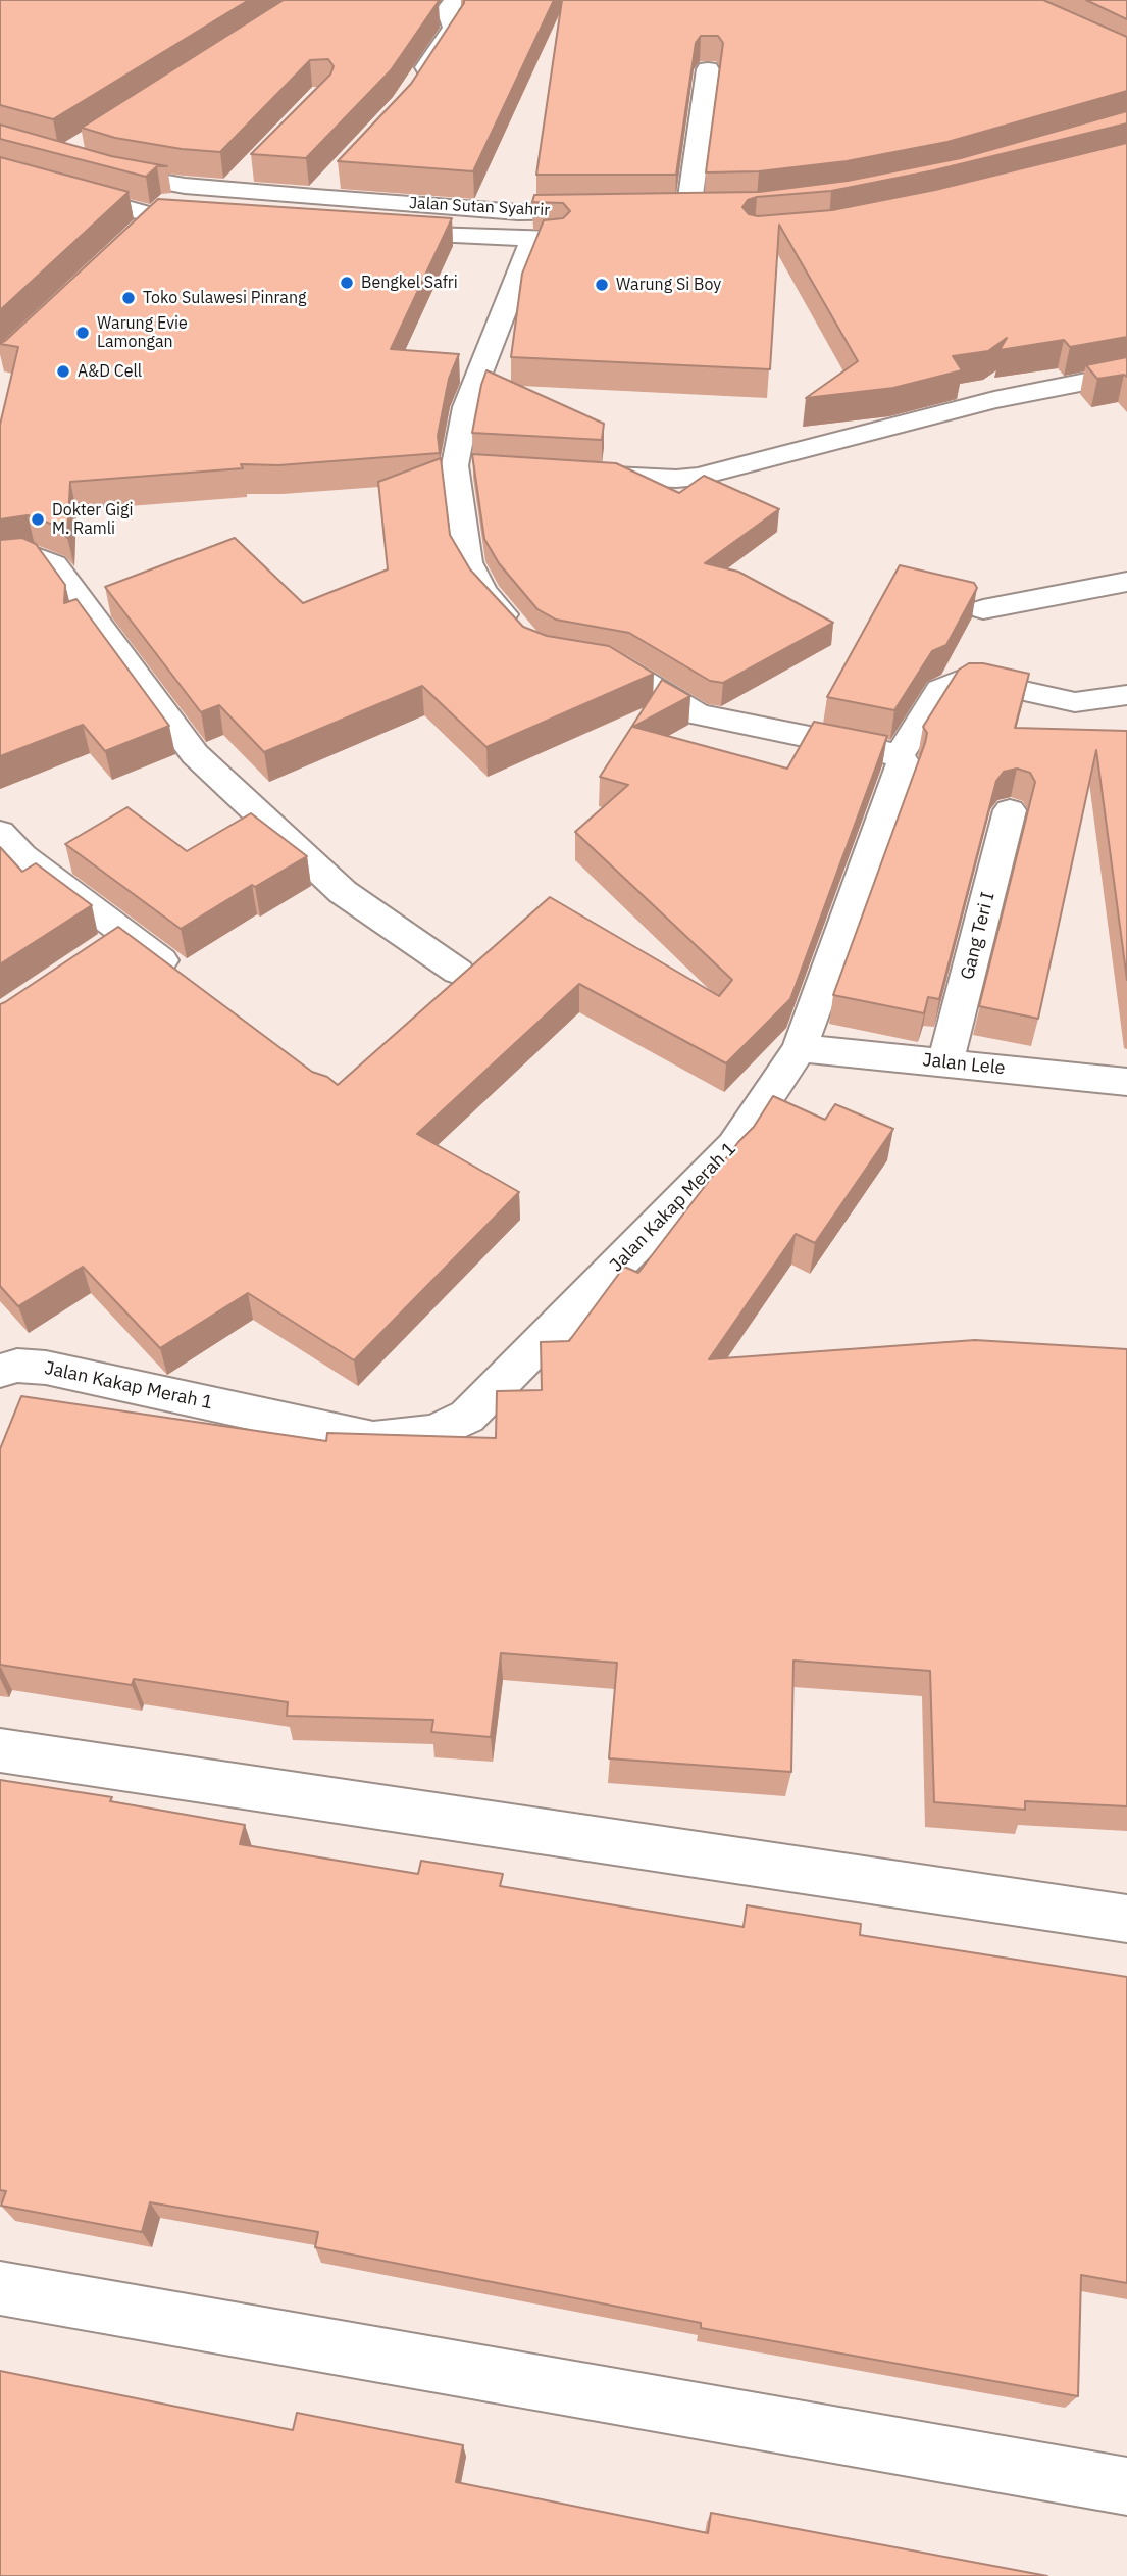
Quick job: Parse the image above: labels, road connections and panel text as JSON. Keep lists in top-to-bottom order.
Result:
{
  "streets": {
    "street": [
      "Jalan Sutan Syahrir",
      "Gang Teri I",
      "Jalan Lele",
      "Jalan Kakap Merah 1"
    ]
  },
  "crossings": [
    ["Gang Teri I", "Jalan Lele"],
    ["Jalan Lele", "Jalan Kakap Merah 1"]
  ],
  "places": [
    "Bengkel Safri",
    "Warung Si Boy",
    "Toko Sulawesi Pinrang",
    "Warung Evie Lamongan",
    "A&D Cell",
    "Dokter Gigi M. Ramli"
  ]
}
